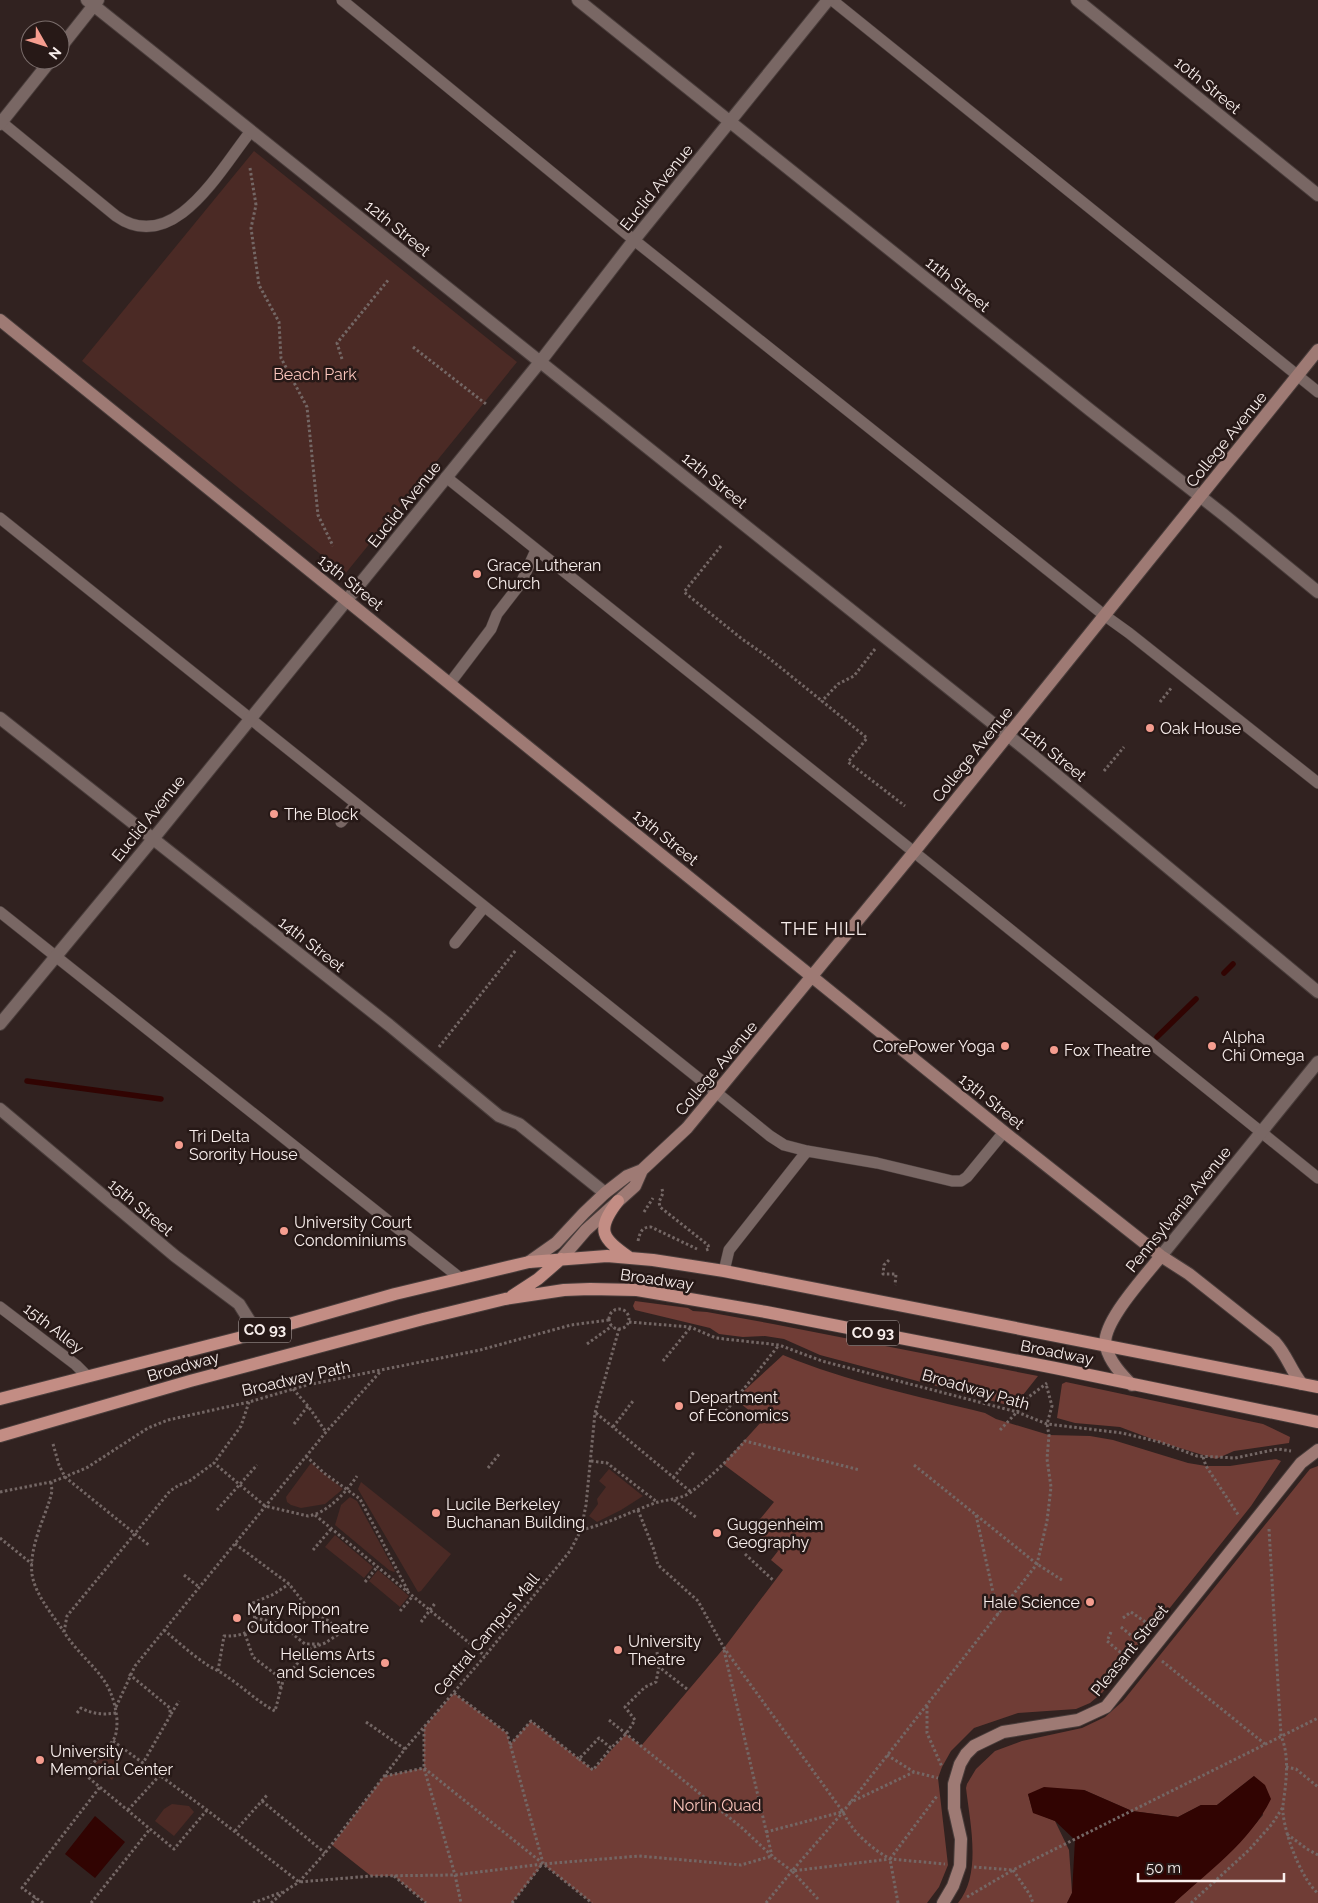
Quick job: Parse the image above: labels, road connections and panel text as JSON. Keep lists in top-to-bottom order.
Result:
{
  "streets": {
    "main road": ["Broadway", "CO 93"],
    "street": [
      "10th Street",
      "Euclid Avenue",
      "12th Street",
      "11th Street",
      "College Avenue",
      "13th Street",
      "14th Street",
      "15th Street",
      "Pennsylvania Avenue",
      "Pleasant Street"
    ],
    "lane": ["15th Alley"],
    "path": ["Broadway Path", "Central Campus Mall"]
  },
  "crossings": [
    ["Euclid Avenue", "12th Street"],
    ["Euclid Avenue", "11th Street"],
    ["Euclid Avenue", "13th Street"],
    ["Euclid Avenue", "14th Street"],
    ["12th Street", "College Avenue"],
    ["11th Street", "College Avenue"],
    ["College Avenue", "13th Street"],
    ["College Avenue", "14th Street"],
    ["College Avenue", "Broadway"],
    ["13th Street", "Pennsylvania Avenue"],
    ["13th Street", "Broadway"],
    ["15th Street", "Broadway"],
    ["Pennsylvania Avenue", "Broadway"],
    ["Broadway", "15th Alley"],
    ["Broadway Path", "Central Campus Mall"],
    ["Broadway Path", "Pleasant Street"]
  ],
  "districts": ["THE HILL"],
  "parks": ["Beach Park", "Norlin Quad"],
  "places": [
    "Grace Lutheran Church",
    "Oak House",
    "The Block",
    "CorePower Yoga",
    "Alpha Chi Omega",
    "Fox Theatre",
    "Tri Delta Sorority House",
    "University Court Condominiums",
    "Department of Economics",
    "Lucile Berkeley Buchanan Building",
    "Guggenheim Geography",
    "Hale Science",
    "Mary Rippon Outdoor Theatre",
    "University Theatre",
    "Hellems Arts and Sciences",
    "University Memorial Center"
  ],
  "scale_bar": "50 m",
  "north": "bottom right"
}
